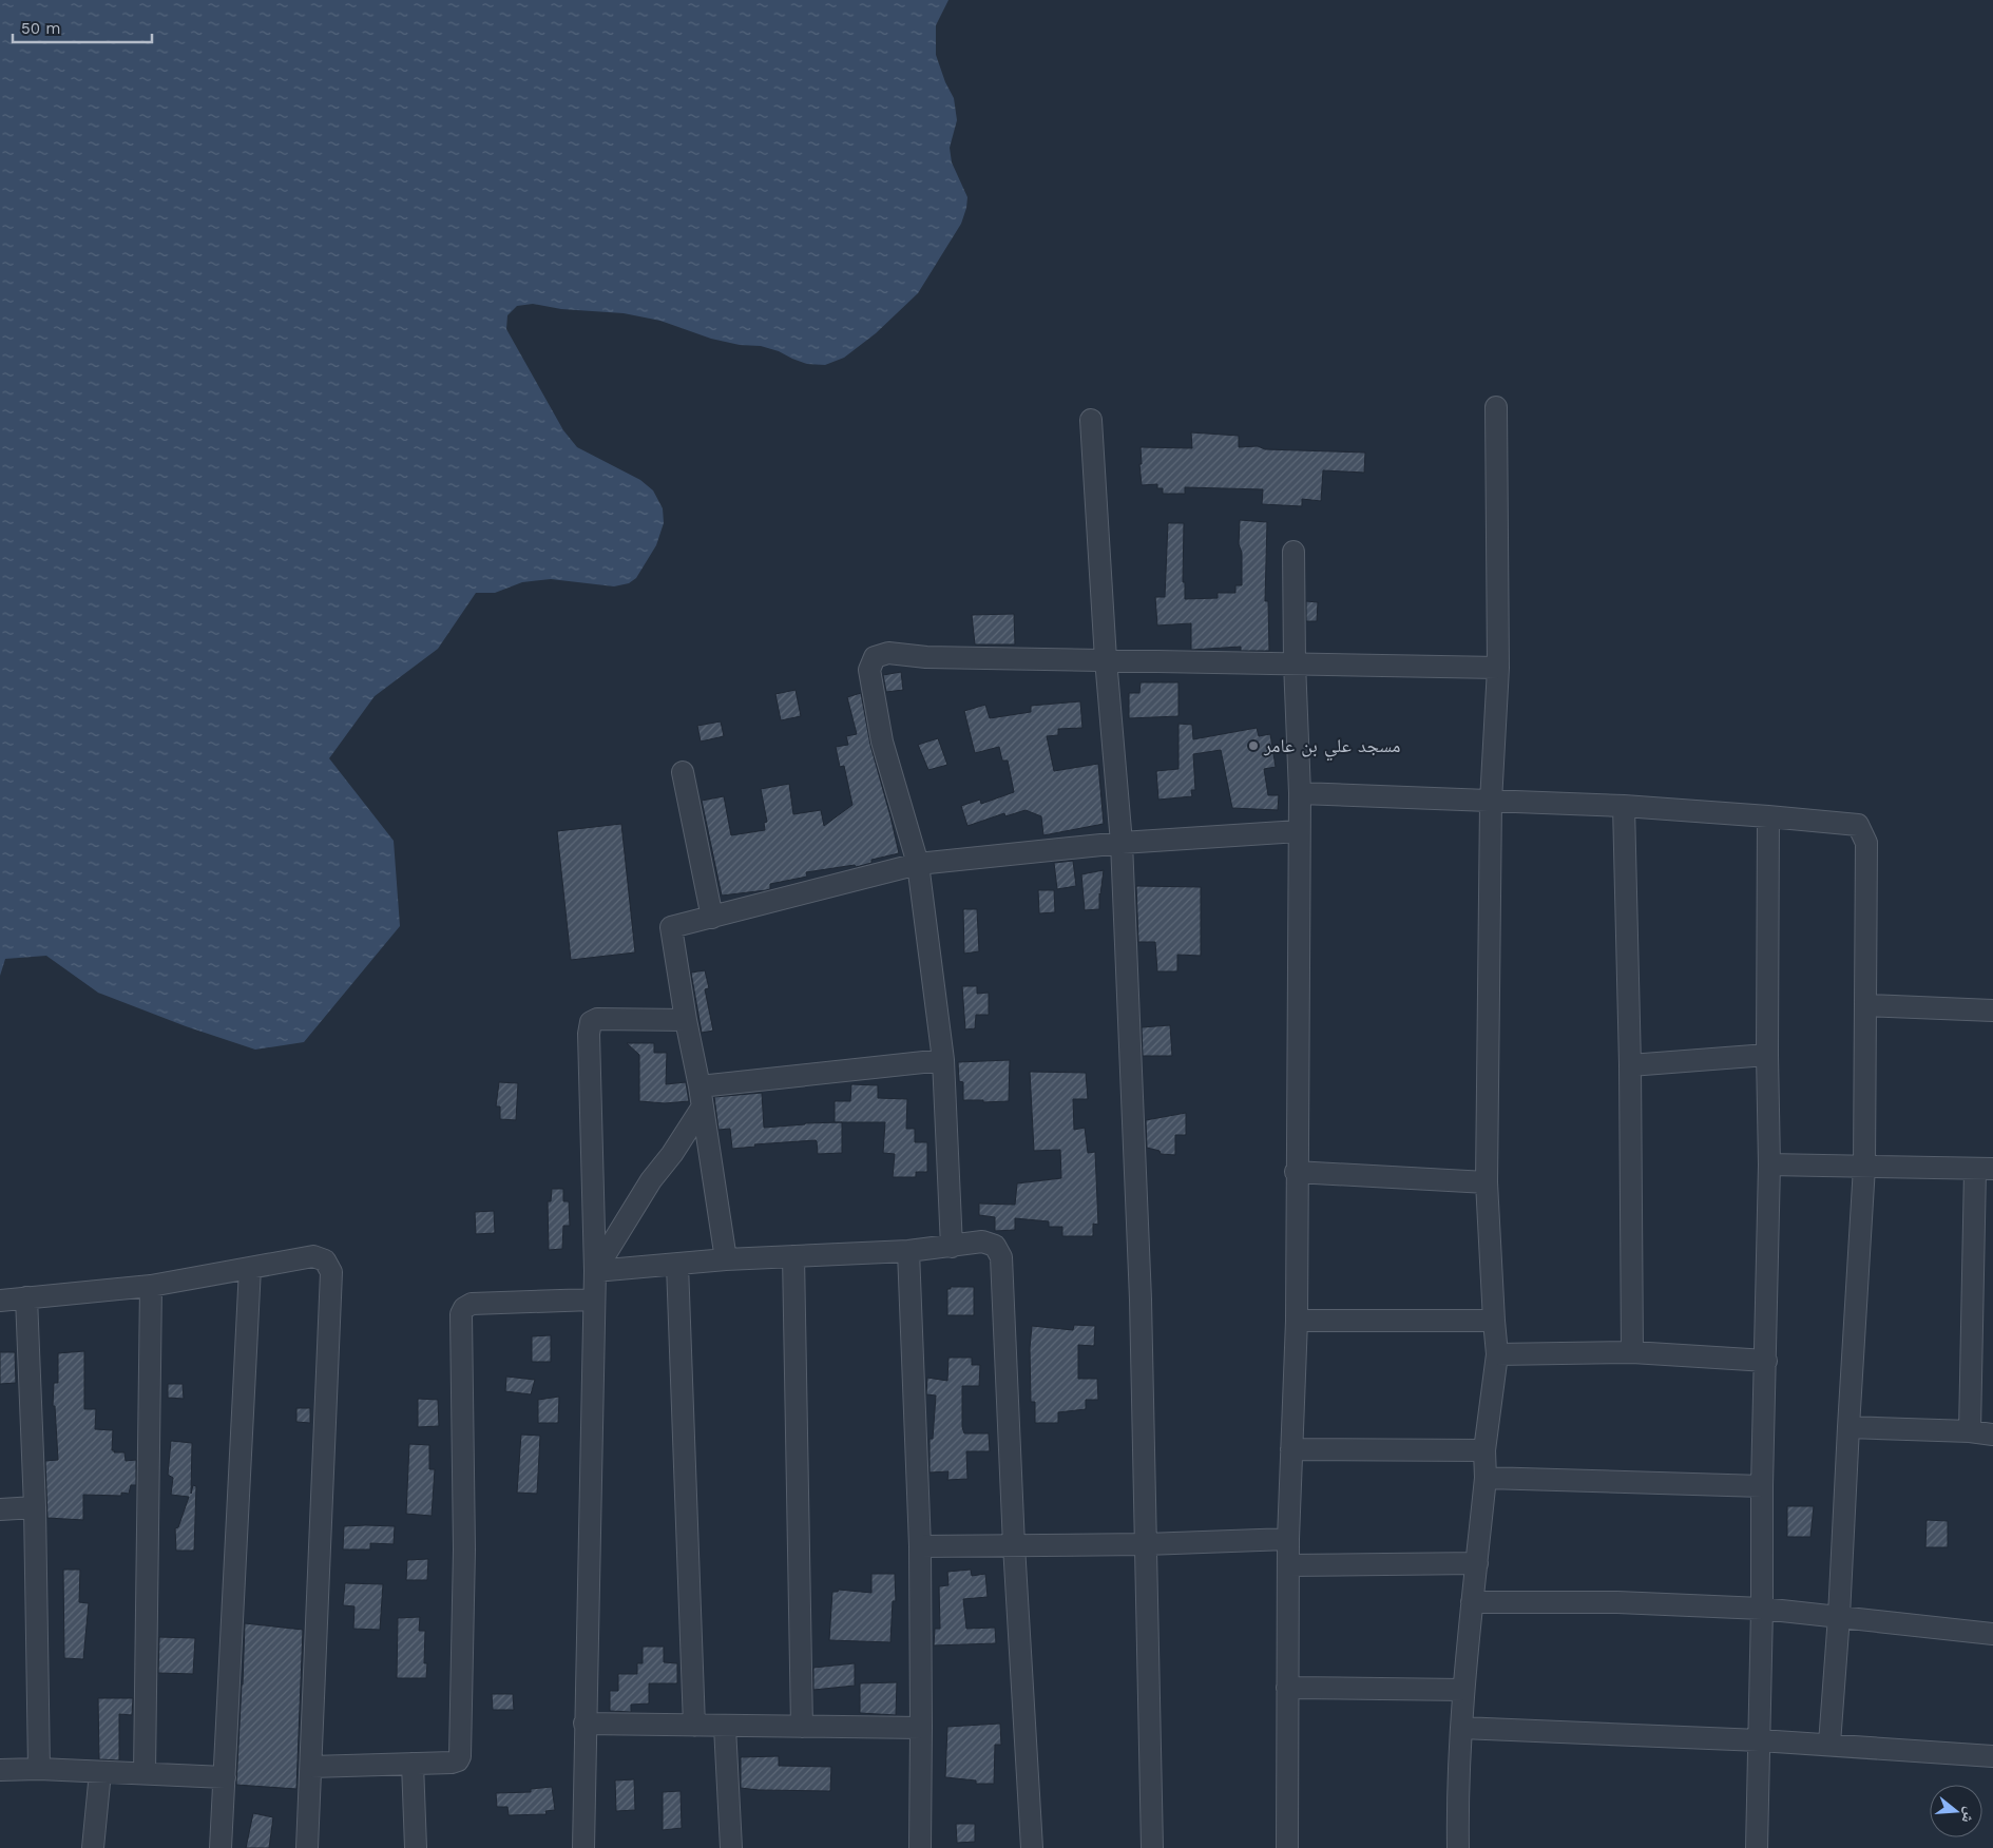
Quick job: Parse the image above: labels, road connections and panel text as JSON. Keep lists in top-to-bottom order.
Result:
{
  "places": ["مسجد علي بن عامر"],
  "scale_bar": "50 m",
  "north": "right"
}
